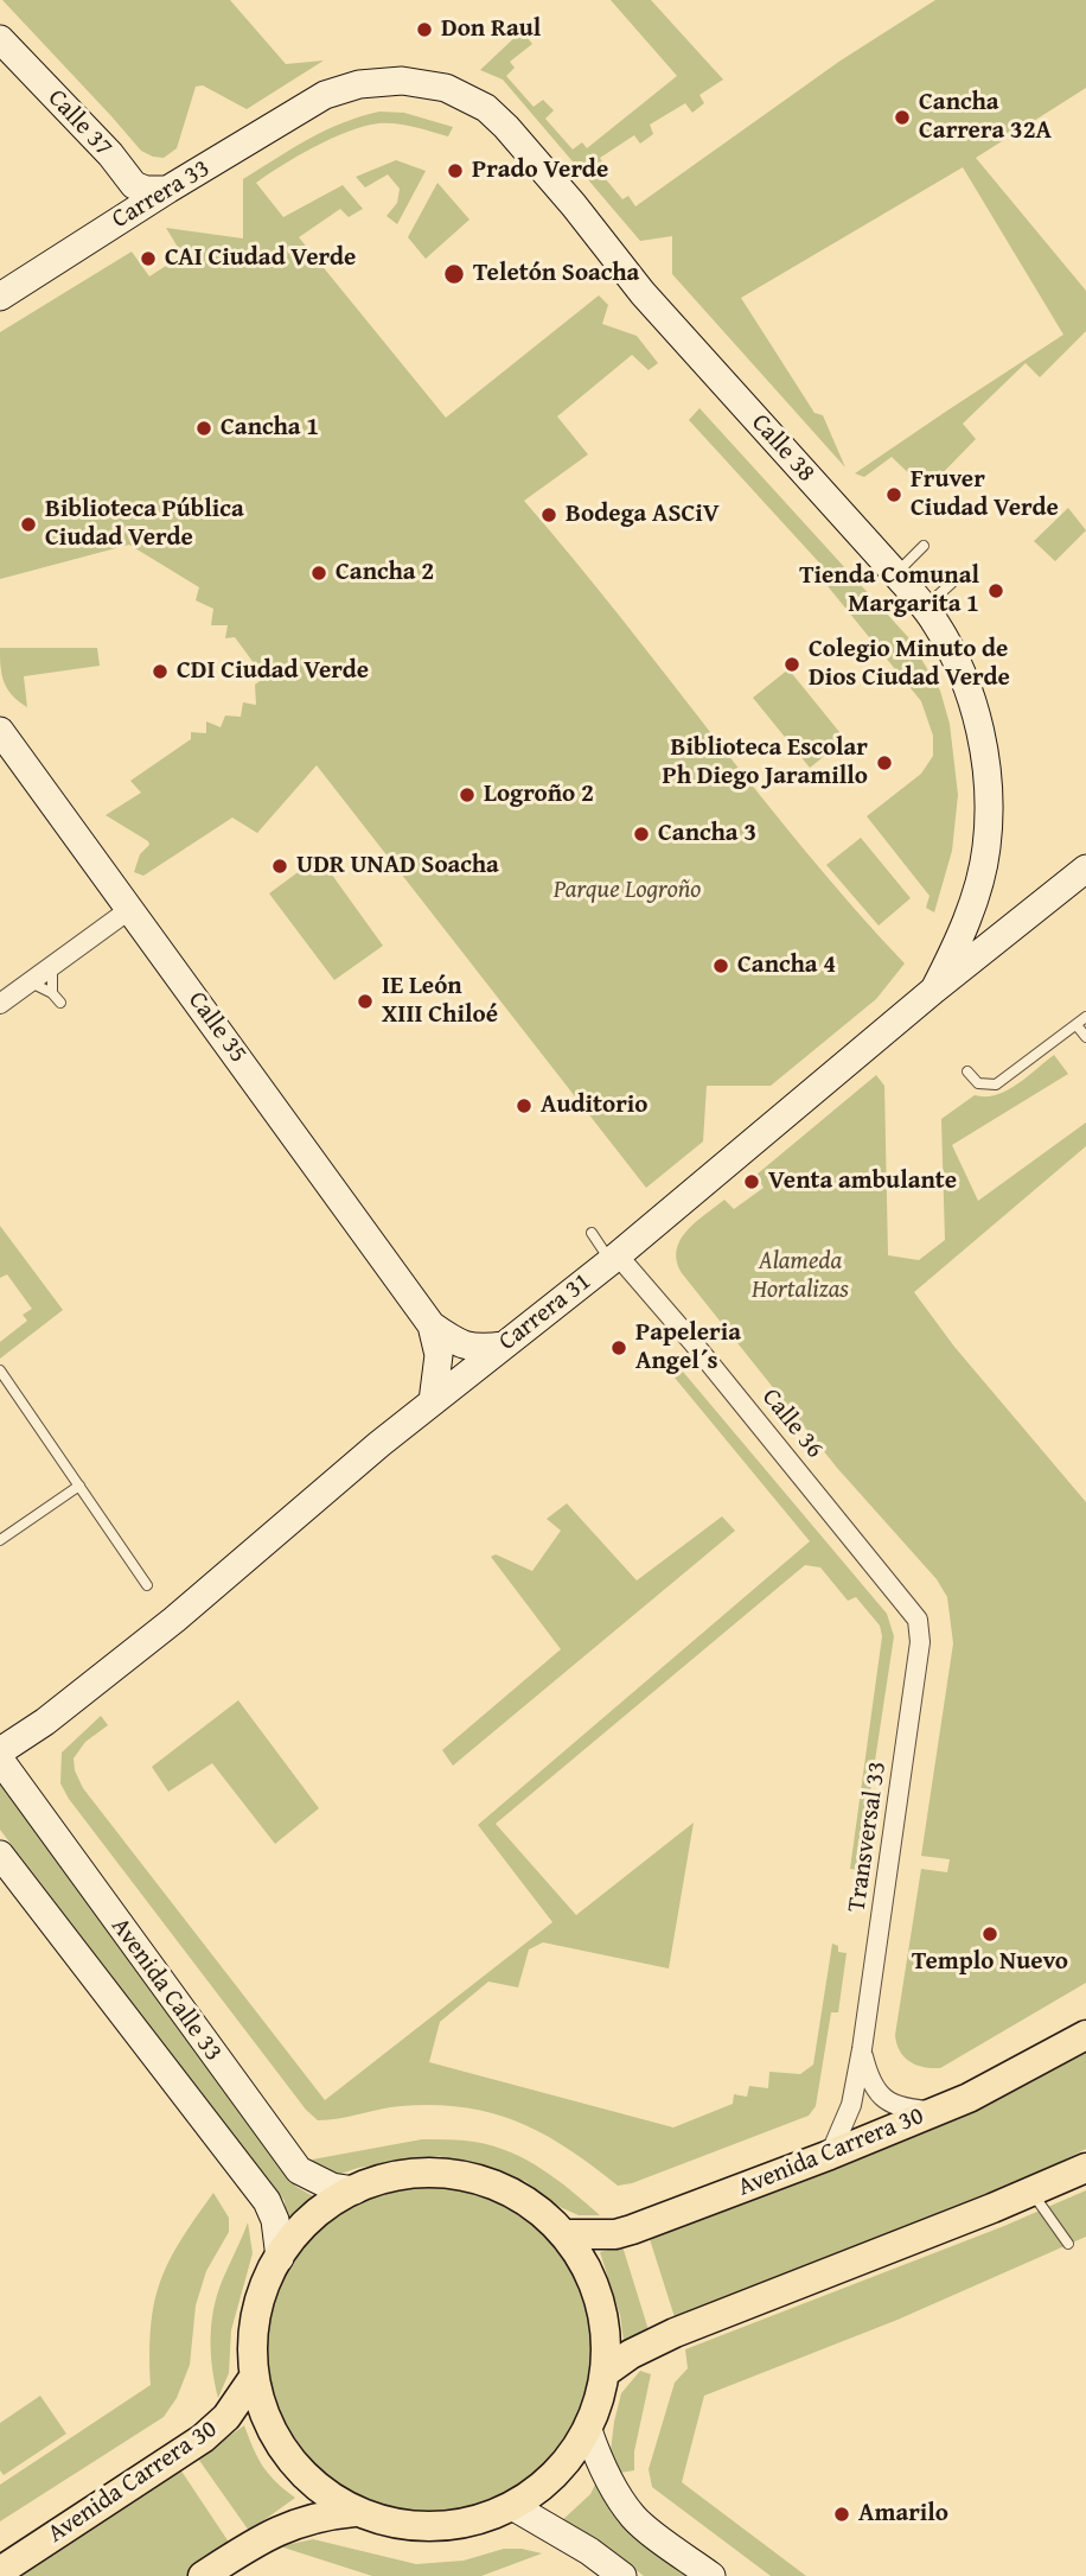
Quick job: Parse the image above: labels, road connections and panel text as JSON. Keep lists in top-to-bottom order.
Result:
{
  "streets": {
    "main road": ["Avenida Carrera 30"],
    "street": [
      "Calle 37",
      "Carrera 33",
      "Calle 38",
      "Calle 35",
      "Carrera 31",
      "Calle 36",
      "Transversal 33",
      "Avenida Calle 33"
    ]
  },
  "crossings": [
    ["Calle 37", "Carrera 33"],
    ["Carrera 33", "Calle 38"],
    ["Calle 38", "Carrera 31"],
    ["Calle 35", "Carrera 31"],
    ["Carrera 31", "Calle 36"],
    ["Calle 36", "Transversal 33"],
    ["Transversal 33", "Avenida Carrera 30"]
  ],
  "parks": ["Parque Logroño", "Alameda Hortalizas"],
  "places": [
    "Don Raul",
    "Cancha Carrera 32A",
    "Prado Verde",
    "CAI Ciudad Verde",
    "Teletón Soacha",
    "Cancha 1",
    "Fruver Ciudad Verde",
    "Bodega ASCiV",
    "Biblioteca Pública Ciudad Verde",
    "Cancha 2",
    "Tienda Comunal Margarita 1",
    "Colegio Minuto de Dios Ciudad Verde",
    "CDI Ciudad Verde",
    "Biblioteca Escolar Ph Diego Jaramillo",
    "Logroño 2",
    "Cancha 3",
    "UDR UNAD Soacha",
    "Cancha 4",
    "IE León XIII Chiloé",
    "Auditorio",
    "Venta ambulante",
    "Papeleria Angel´s",
    "Templo Nuevo",
    "Amarilo"
  ]
}
